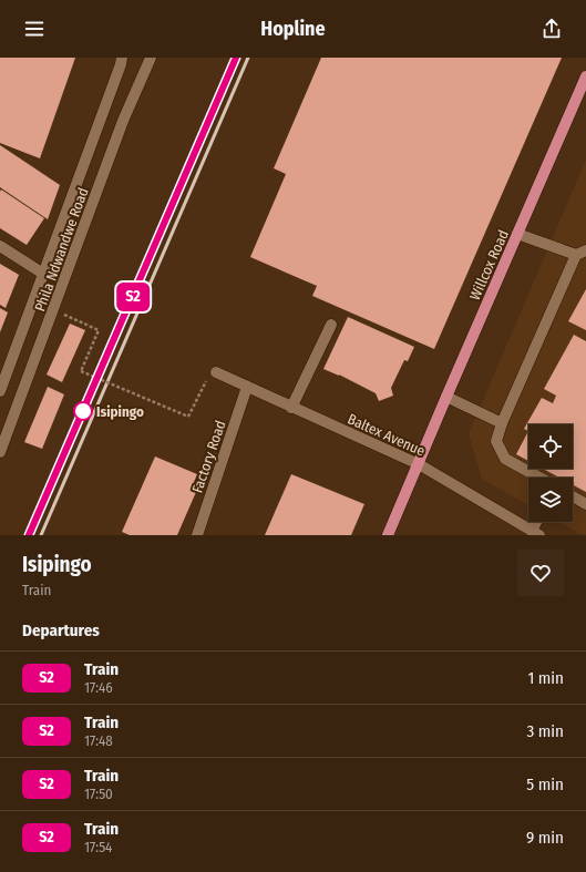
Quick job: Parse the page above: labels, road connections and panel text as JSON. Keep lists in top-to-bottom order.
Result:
{
  "streets": {
    "main road": ["Willcox Road"],
    "street": ["Phila Ndwandwe Road", "Baltex Avenue", "Factory Road"]
  },
  "crossings": [
    ["Willcox Road", "Baltex Avenue"],
    ["Baltex Avenue", "Factory Road"]
  ],
  "places": ["Isipingo"],
  "page": {
    "header": "Hopline",
    "on_map": "S2",
    "heading": [
      ["Isipingo", "Train"],
      "Departures"
    ],
    "list": [
      {
        "mark": "S2",
        "name": "Train",
        "note": "17:46",
        "value": "1 min"
      },
      {
        "mark": "S2",
        "name": "Train",
        "note": "17:48",
        "value": "3 min"
      },
      {
        "mark": "S2",
        "name": "Train",
        "note": "17:50",
        "value": "5 min"
      },
      {
        "mark": "S2",
        "name": "Train",
        "note": "17:54",
        "value": "9 min"
      }
    ]
  }
}
